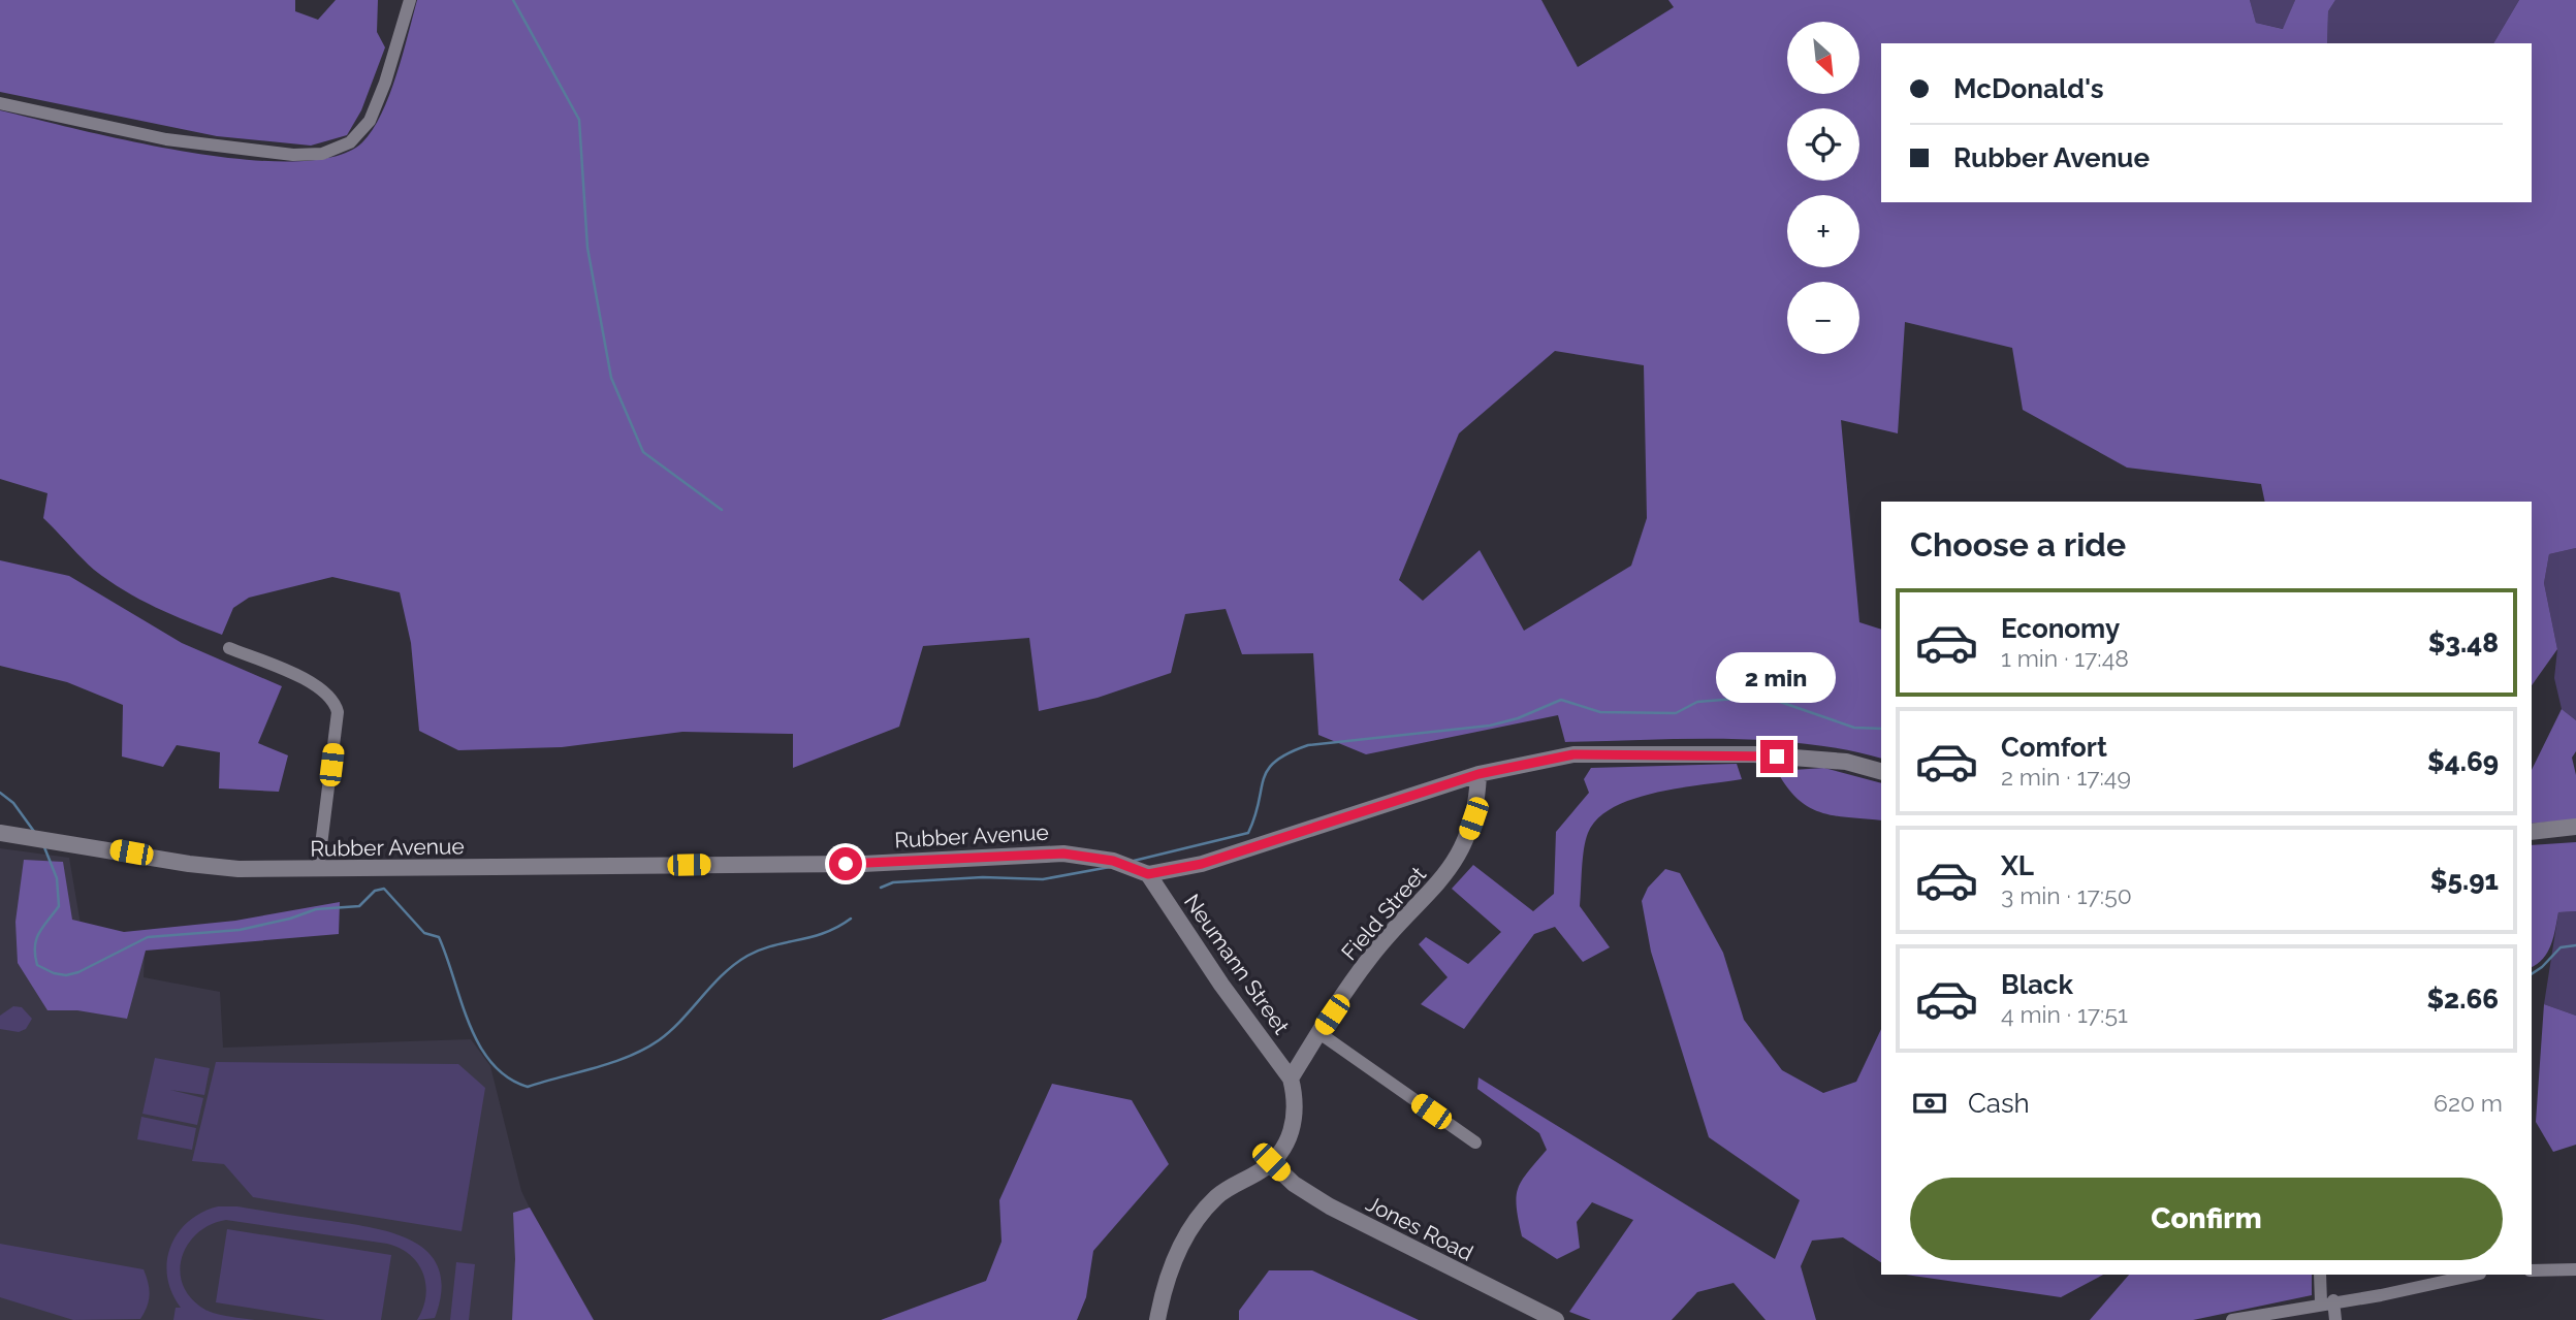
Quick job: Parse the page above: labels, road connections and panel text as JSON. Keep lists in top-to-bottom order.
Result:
{
  "streets": {
    "street": [
      "Rubber Avenue",
      "Field Street",
      "Neumann Street",
      "Jones Road"
    ]
  },
  "crossings": [
    ["Rubber Avenue", "Field Street"],
    ["Rubber Avenue", "Neumann Street"],
    ["Field Street", "Neumann Street"]
  ],
  "north": "bottom right",
  "page": {
    "map_buttons": ["+", "−"],
    "banner": ["McDonald's", "Rubber Avenue"],
    "heading": "Choose a ride",
    "list": [
      {
        "name": "Economy",
        "note": "1 min · 17:48",
        "value": "$3.48"
      },
      {
        "name": "Comfort",
        "note": "2 min · 17:49",
        "value": "$4.69"
      },
      {
        "name": "XL",
        "note": "3 min · 17:50",
        "value": "$5.91"
      },
      {
        "name": "Black",
        "note": "4 min · 17:51",
        "value": "$2.66"
      }
    ],
    "bubble": "2 min",
    "pay": ["Cash", "620 m"],
    "buttons": "Confirm"
  }
}
